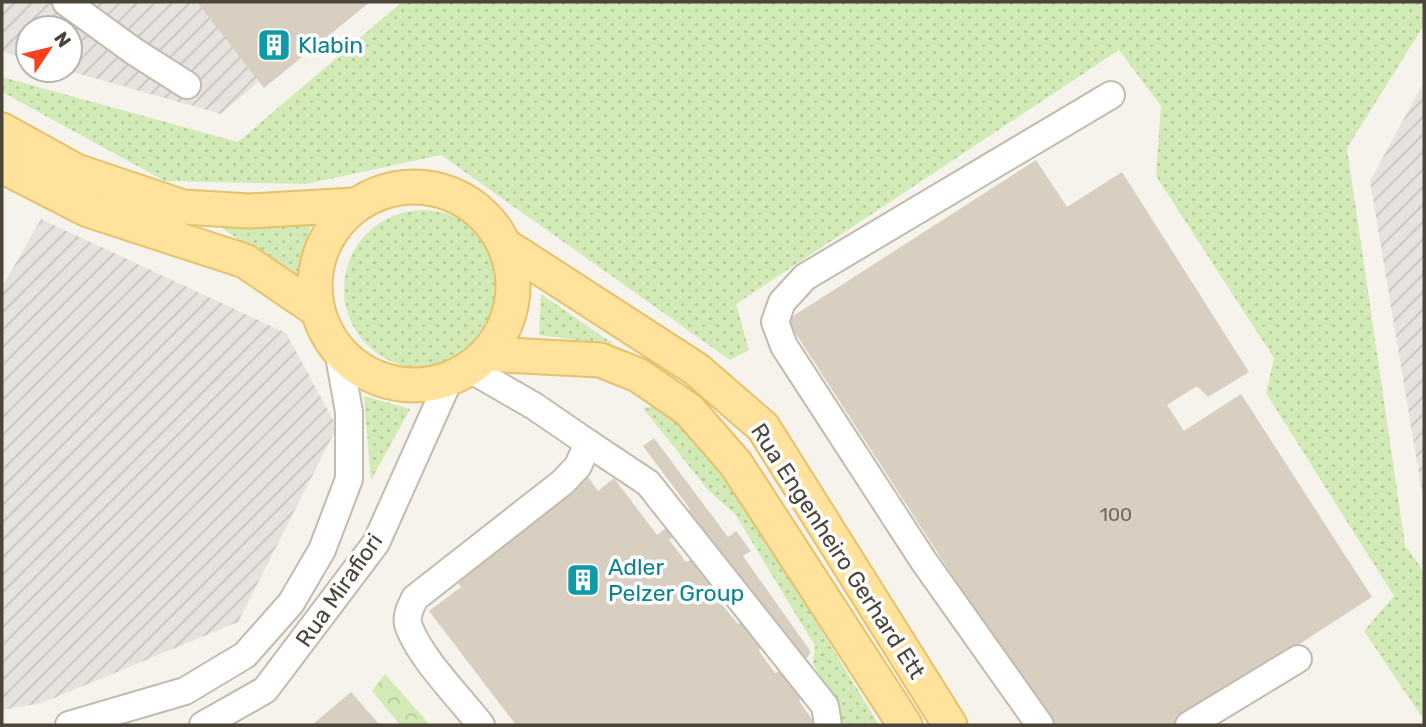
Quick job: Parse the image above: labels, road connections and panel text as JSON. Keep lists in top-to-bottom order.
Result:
{
  "streets": {
    "main road": ["Rua Engenheiro Gerhard Ett"],
    "street": ["Rua Mirafiori"]
  },
  "crossings": [
    ["Rua Engenheiro Gerhard Ett", "Rua Mirafiori"]
  ],
  "places": {
    "building": ["Klabin", "Adler Pelzer Group"]
  },
  "house_numbers": ["100"],
  "north": "top right"
}
